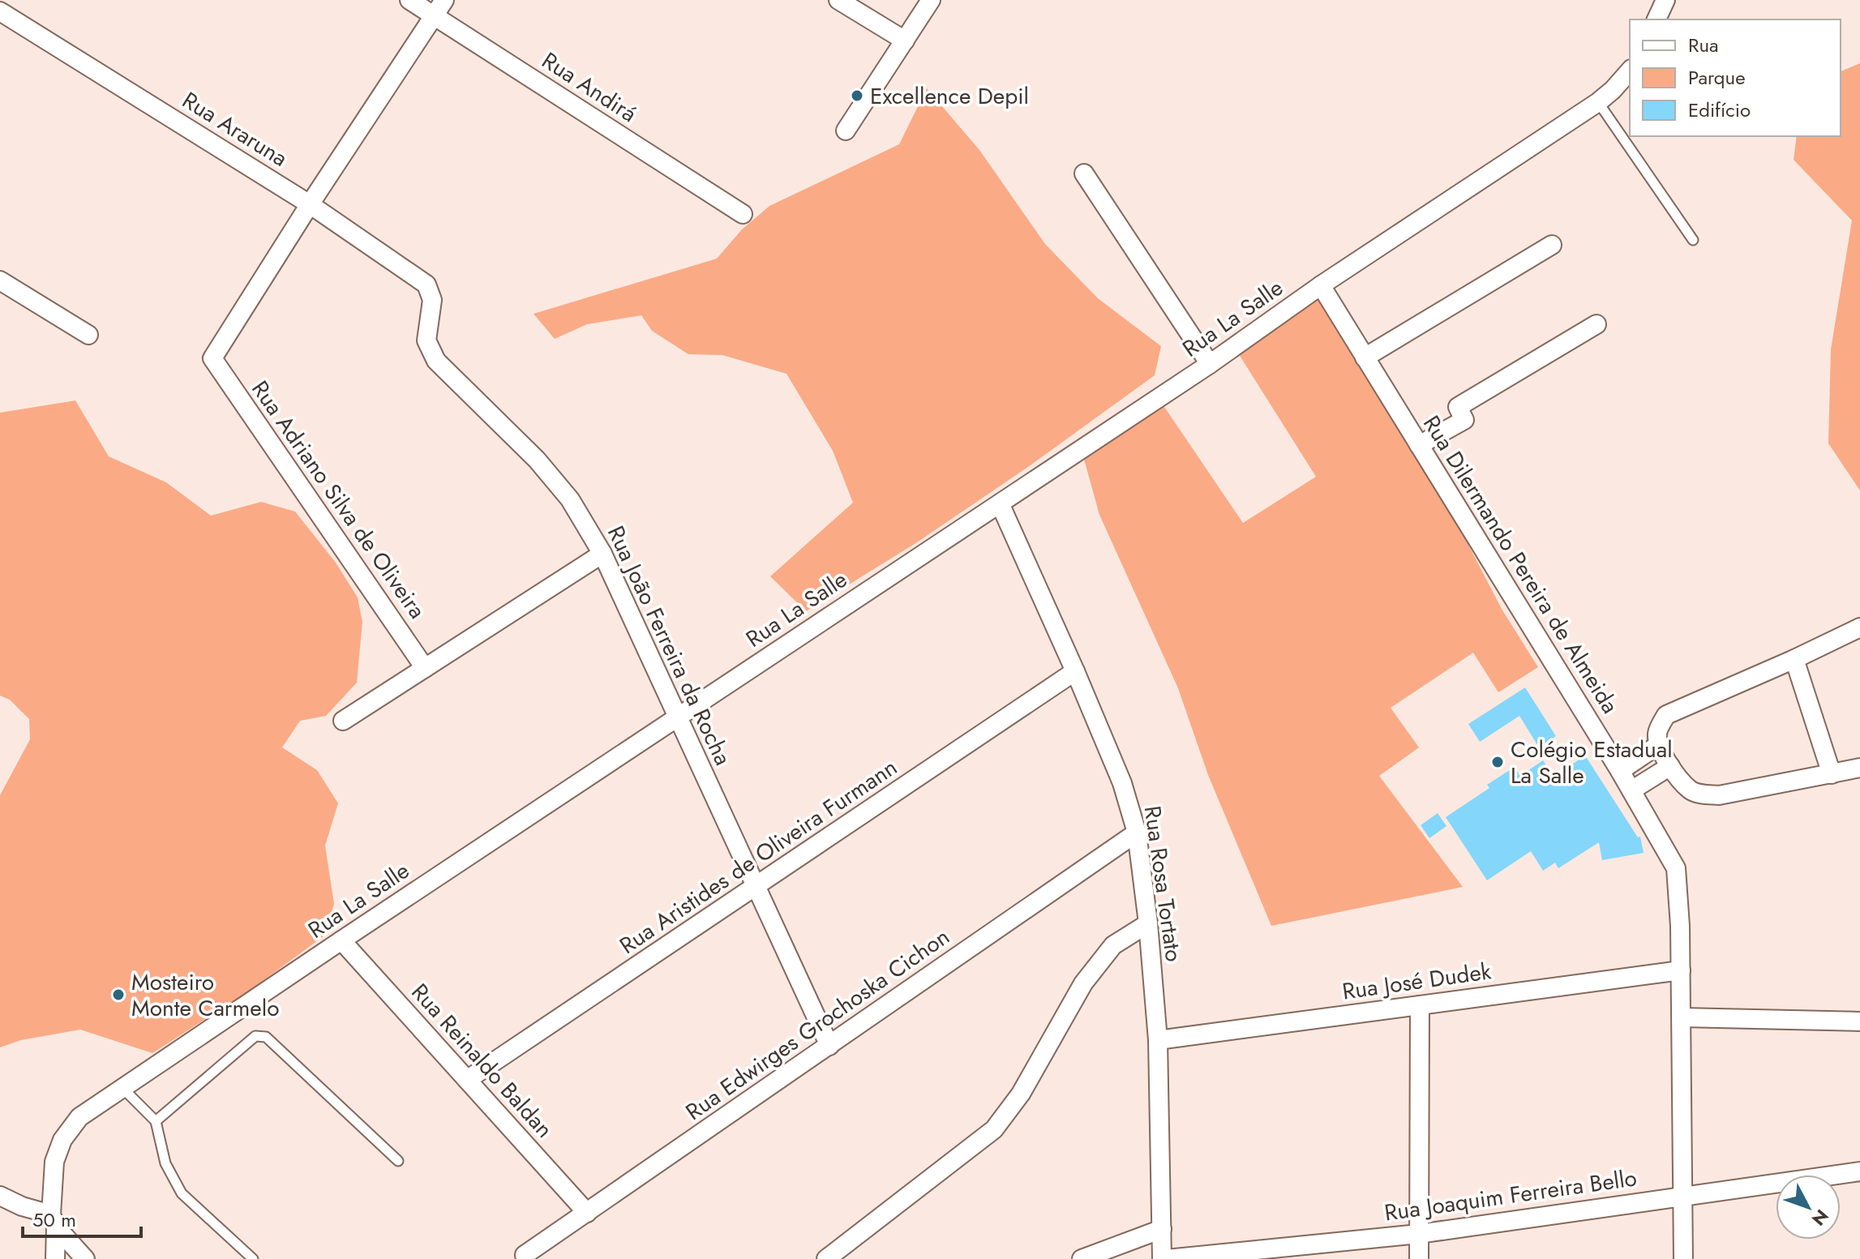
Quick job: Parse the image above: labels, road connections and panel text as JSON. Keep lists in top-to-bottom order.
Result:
{
  "streets": {
    "street": [
      "Rua Andirá",
      "Rua Araruna",
      "Rua La Salle",
      "Rua Adriano Silva de Oliveira",
      "Rua Dilermando Pereira de Almeida",
      "Rua João Ferreira da Rocha",
      "Rua Aristides de Oliveira Furmann",
      "Rua Rosa Tortato",
      "Rua José Dudek",
      "Rua Edwirges Grochoska Cichon",
      "Rua Reinaldo Baldan",
      "Rua Joaquim Ferreira Bello"
    ]
  },
  "crossings": [
    ["Rua Araruna", "Rua Adriano Silva de Oliveira"],
    ["Rua Araruna", "Rua João Ferreira da Rocha"],
    ["Rua La Salle", "Rua Dilermando Pereira de Almeida"],
    ["Rua La Salle", "Rua João Ferreira da Rocha"],
    ["Rua La Salle", "Rua Rosa Tortato"],
    ["Rua La Salle", "Rua Reinaldo Baldan"],
    ["Rua Dilermando Pereira de Almeida", "Rua José Dudek"],
    ["Rua Dilermando Pereira de Almeida", "Rua Joaquim Ferreira Bello"],
    ["Rua João Ferreira da Rocha", "Rua Aristides de Oliveira Furmann"],
    ["Rua João Ferreira da Rocha", "Rua Edwirges Grochoska Cichon"],
    ["Rua Aristides de Oliveira Furmann", "Rua Rosa Tortato"],
    ["Rua Aristides de Oliveira Furmann", "Rua Reinaldo Baldan"],
    ["Rua Rosa Tortato", "Rua José Dudek"],
    ["Rua Rosa Tortato", "Rua Edwirges Grochoska Cichon"],
    ["Rua Rosa Tortato", "Rua Joaquim Ferreira Bello"],
    ["Rua Edwirges Grochoska Cichon", "Rua Reinaldo Baldan"]
  ],
  "places": ["Excellence Depil", "Colégio Estadual La Salle", "Mosteiro Monte Carmelo"],
  "legend": ["Rua", "Parque", "Edifício"],
  "scale_bar": "50 m",
  "north": "bottom right"
}
